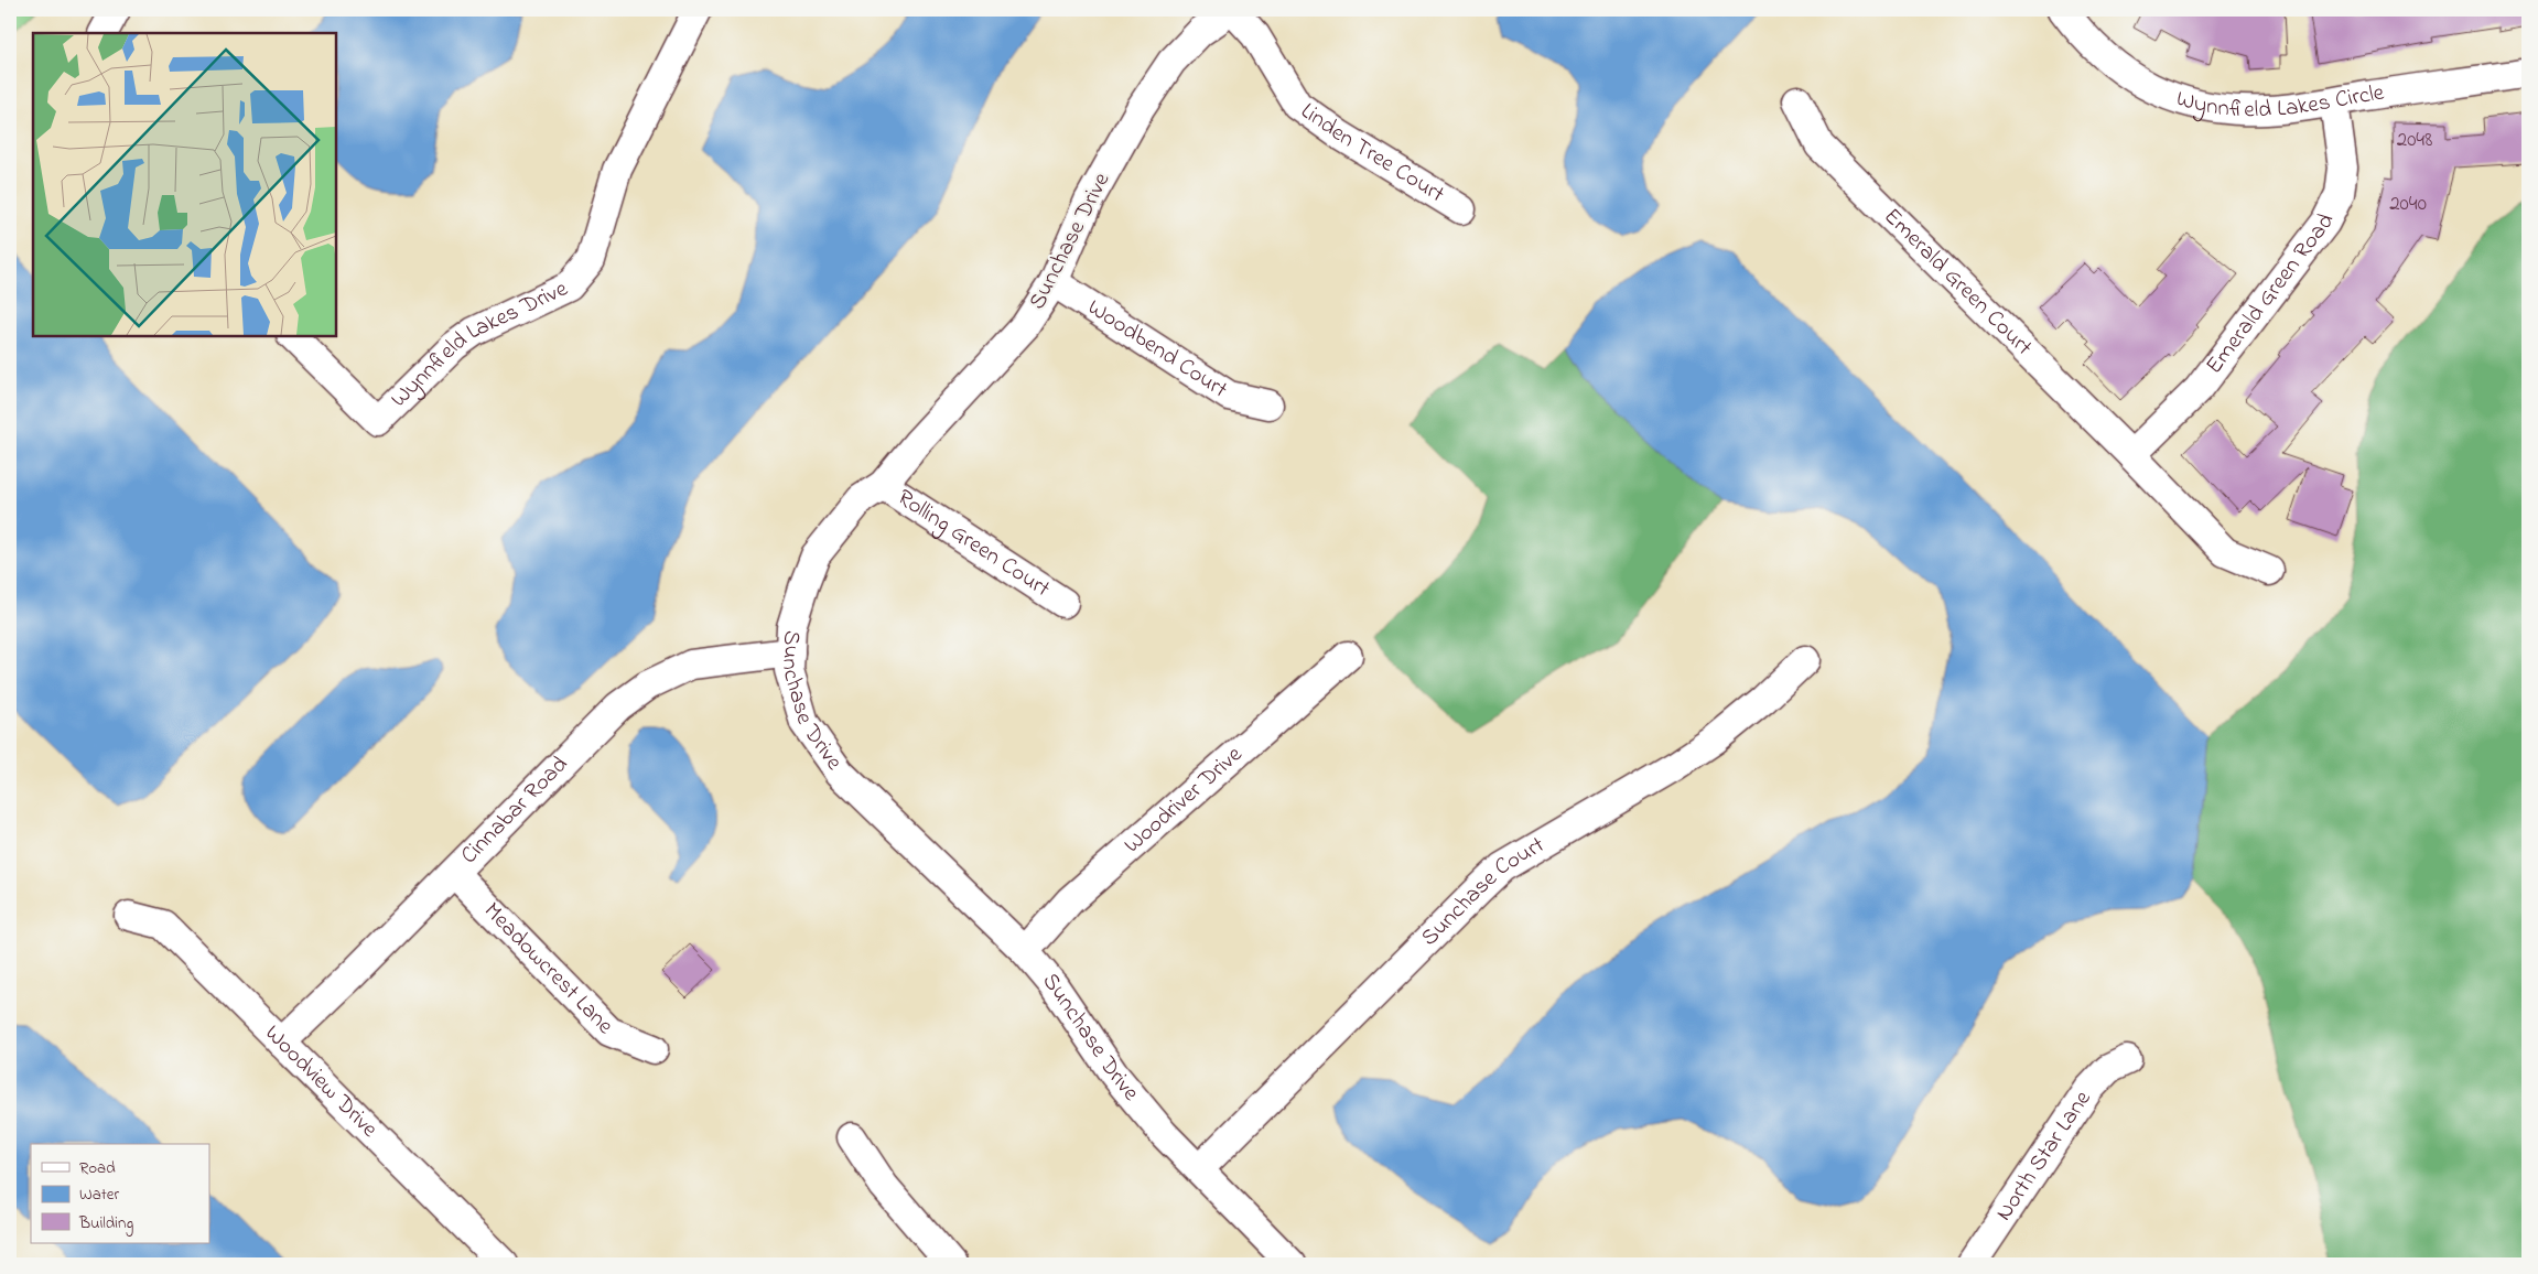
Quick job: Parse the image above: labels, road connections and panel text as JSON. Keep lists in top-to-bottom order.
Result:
{
  "streets": {
    "street": [
      "Wynnfield Lakes Circle",
      "Linden Tree Court",
      "Sunchase Drive",
      "Emerald Green Court",
      "Emerald Green Road",
      "Wynnfield Lakes Drive",
      "Woodbend Court",
      "Rolling Green Court",
      "Woodriver Drive",
      "Cinnabar Road",
      "Sunchase Court",
      "Meadowcrest Lane",
      "Woodview Drive",
      "North Star Lane"
    ]
  },
  "crossings": [
    ["Wynnfield Lakes Circle", "Emerald Green Road"],
    ["Linden Tree Court", "Sunchase Drive"],
    ["Sunchase Drive", "Woodbend Court"],
    ["Sunchase Drive", "Rolling Green Court"],
    ["Sunchase Drive", "Woodriver Drive"],
    ["Sunchase Drive", "Cinnabar Road"],
    ["Sunchase Drive", "Sunchase Court"],
    ["Emerald Green Court", "Emerald Green Road"],
    ["Cinnabar Road", "Meadowcrest Lane"],
    ["Cinnabar Road", "Woodview Drive"]
  ],
  "house_numbers": ["2048", "2040"],
  "legend": ["Road", "Water", "Building"]
}
